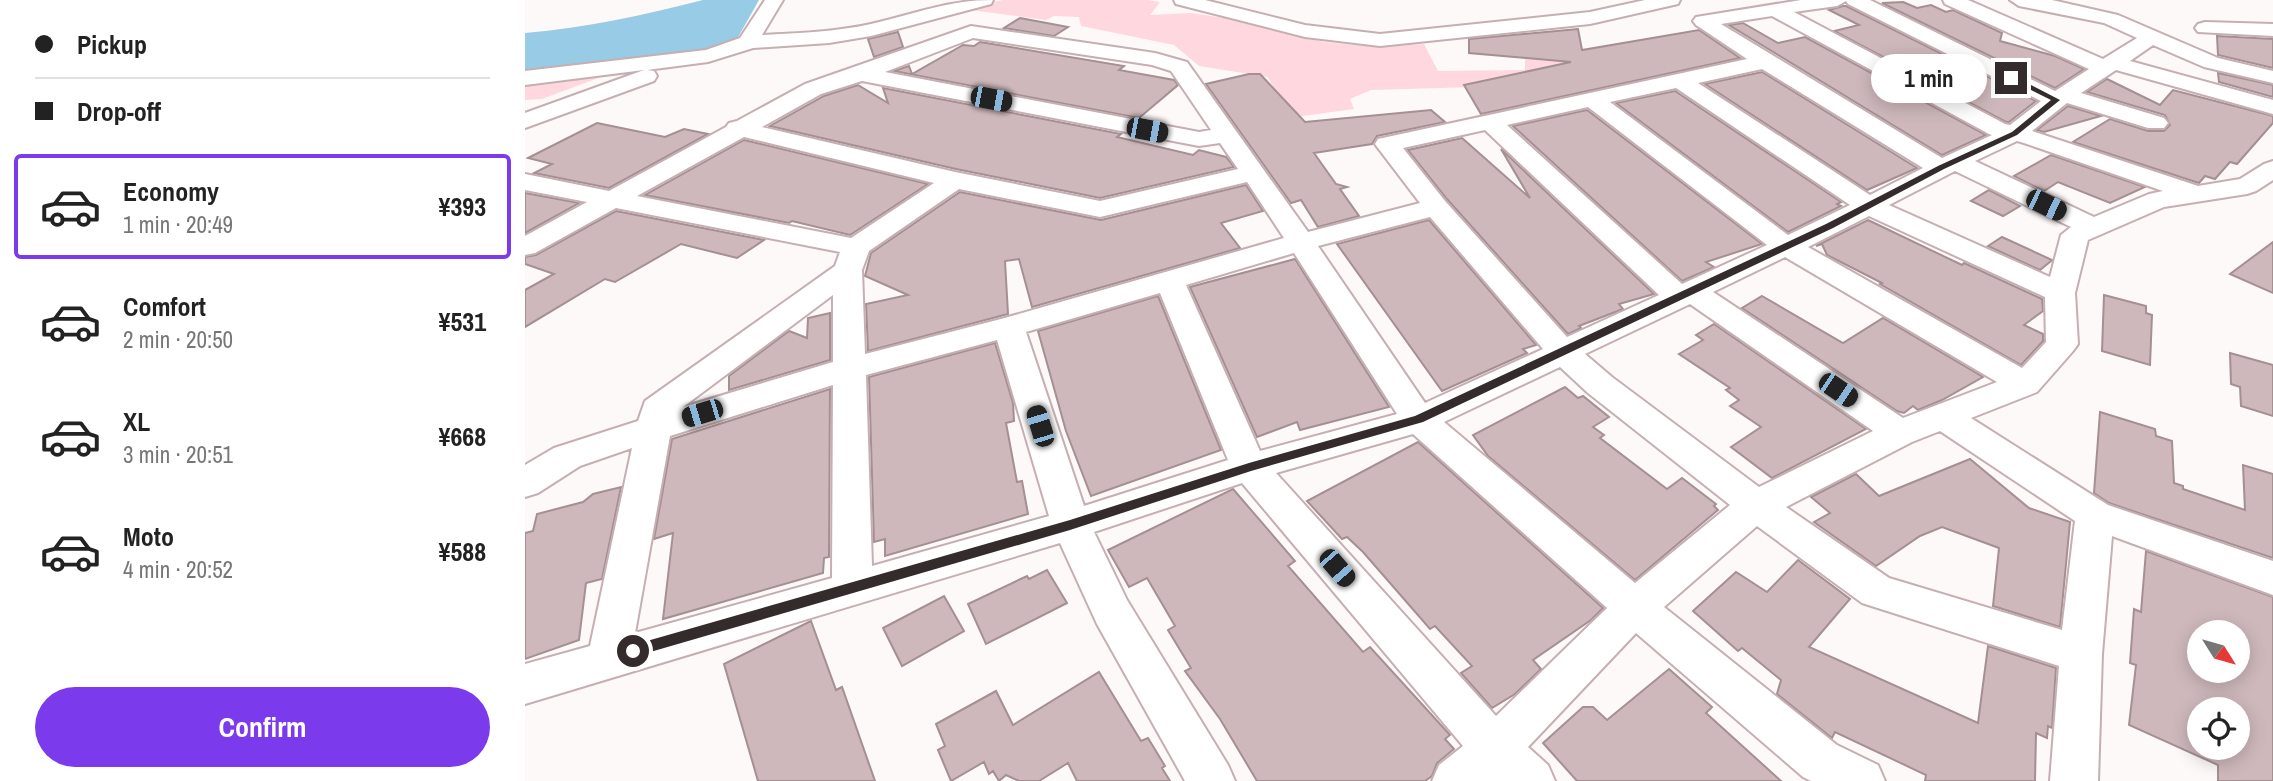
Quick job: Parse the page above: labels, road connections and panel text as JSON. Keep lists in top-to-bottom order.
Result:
{
  "north": "bottom right",
  "page": {
    "banner": ["Pickup", "Drop-off"],
    "bubble": "1 min",
    "list": [
      {
        "name": "Economy",
        "note": "1 min · 20:49",
        "value": "¥393"
      },
      {
        "name": "Comfort",
        "note": "2 min · 20:50",
        "value": "¥531"
      },
      {
        "name": "XL",
        "note": "3 min · 20:51",
        "value": "¥668"
      },
      {
        "name": "Moto",
        "note": "4 min · 20:52",
        "value": "¥588"
      }
    ],
    "buttons": "Confirm"
  }
}
